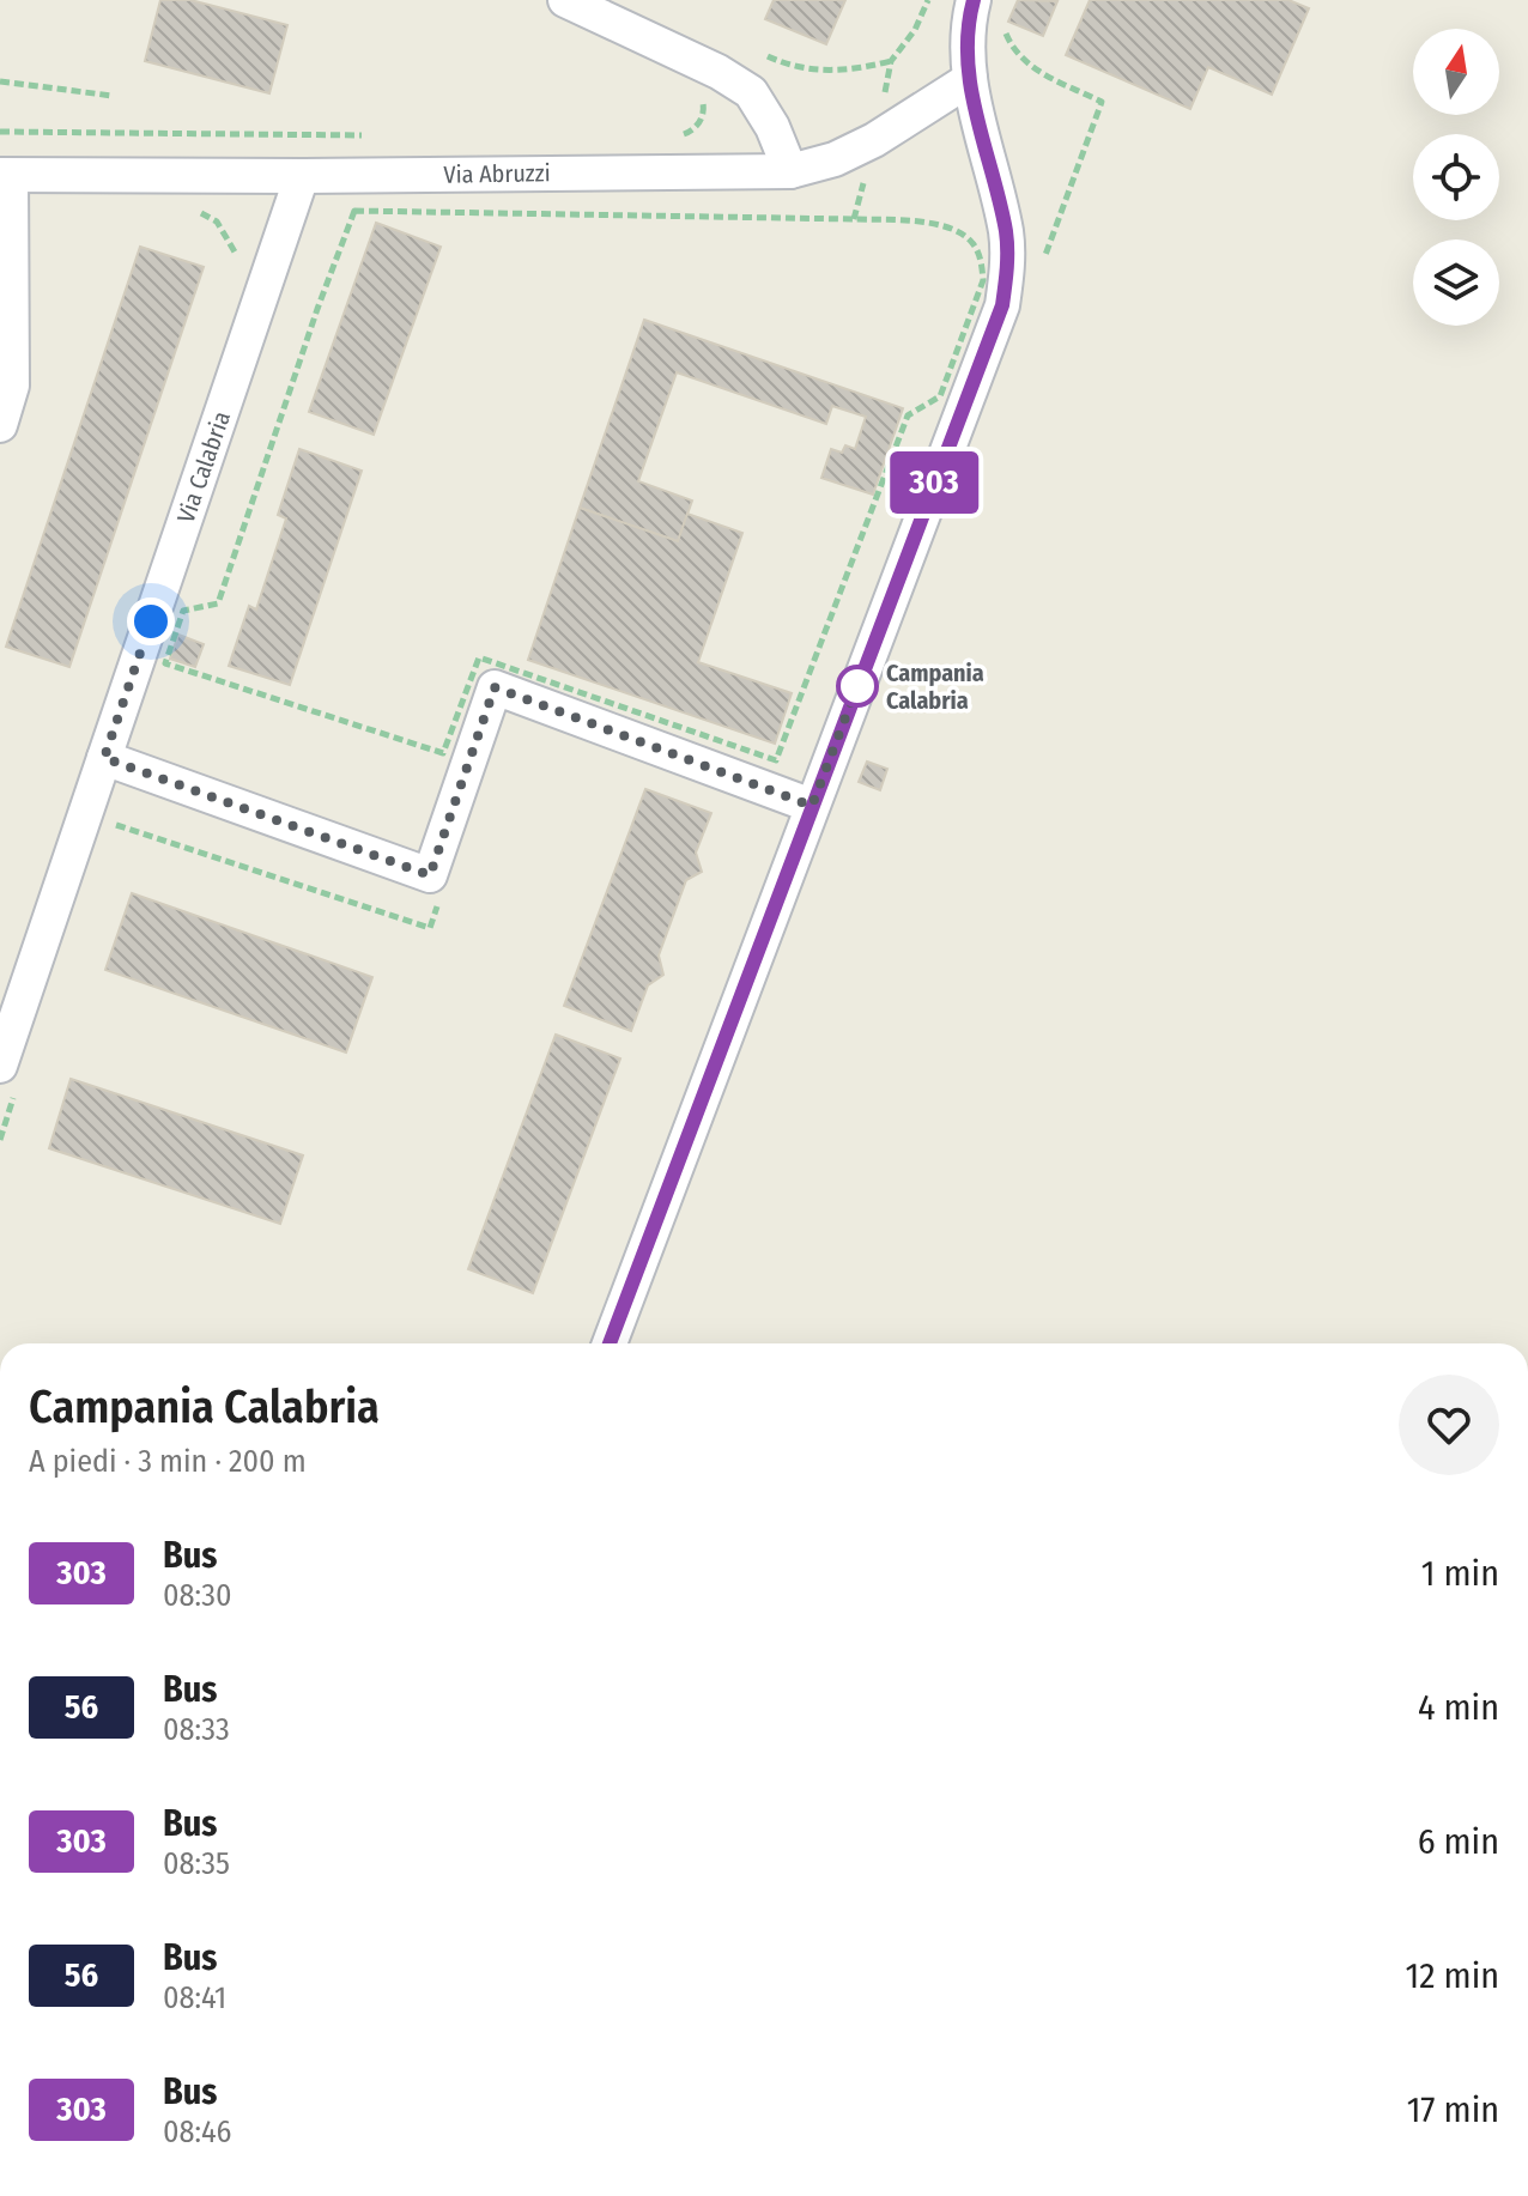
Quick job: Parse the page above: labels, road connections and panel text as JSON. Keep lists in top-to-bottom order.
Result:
{
  "streets": {
    "street": ["Via Abruzzi", "Via Calabria"]
  },
  "crossings": [
    ["Via Abruzzi", "Via Calabria"]
  ],
  "places": ["Campania Calabria"],
  "lines": ["bus line 303"],
  "north": "top",
  "page": {
    "on_map": "303",
    "heading": ["Campania Calabria", "A piedi · 3 min · 200 m"],
    "list": [
      {
        "mark": "303",
        "name": "Bus",
        "note": "08:30",
        "value": "1 min"
      },
      {
        "mark": "56",
        "name": "Bus",
        "note": "08:33",
        "value": "4 min"
      },
      {
        "mark": "303",
        "name": "Bus",
        "note": "08:35",
        "value": "6 min"
      },
      {
        "mark": "56",
        "name": "Bus",
        "note": "08:41",
        "value": "12 min"
      },
      {
        "mark": "303",
        "name": "Bus",
        "note": "08:46",
        "value": "17 min"
      }
    ]
  }
}
